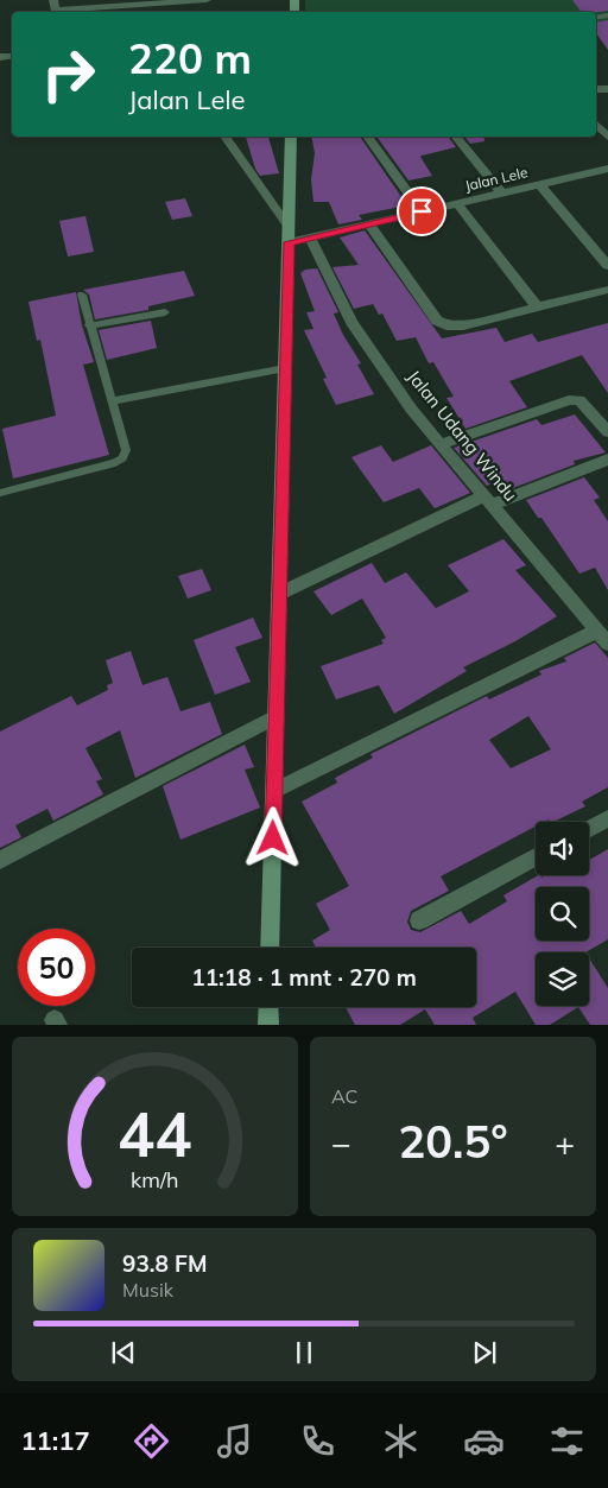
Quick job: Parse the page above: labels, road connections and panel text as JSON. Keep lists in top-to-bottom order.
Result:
{
  "streets": {
    "street": ["Jalan Lele", "Jalan Udang Windu"]
  },
  "crossings": [
    ["Jalan Lele", "Jalan Udang Windu"]
  ],
  "page": {
    "turn": ["220 m", "Jalan Lele"],
    "limit": "50",
    "trip": "11:18 · 1 mnt · 270 m",
    "tile": "AC",
    "heat": ["−", "20.5°", "+"],
    "song": ["93.8 FM", "Musik"],
    "tabs": "11:17",
    "gauge": ["44", "km/h"]
  }
}
